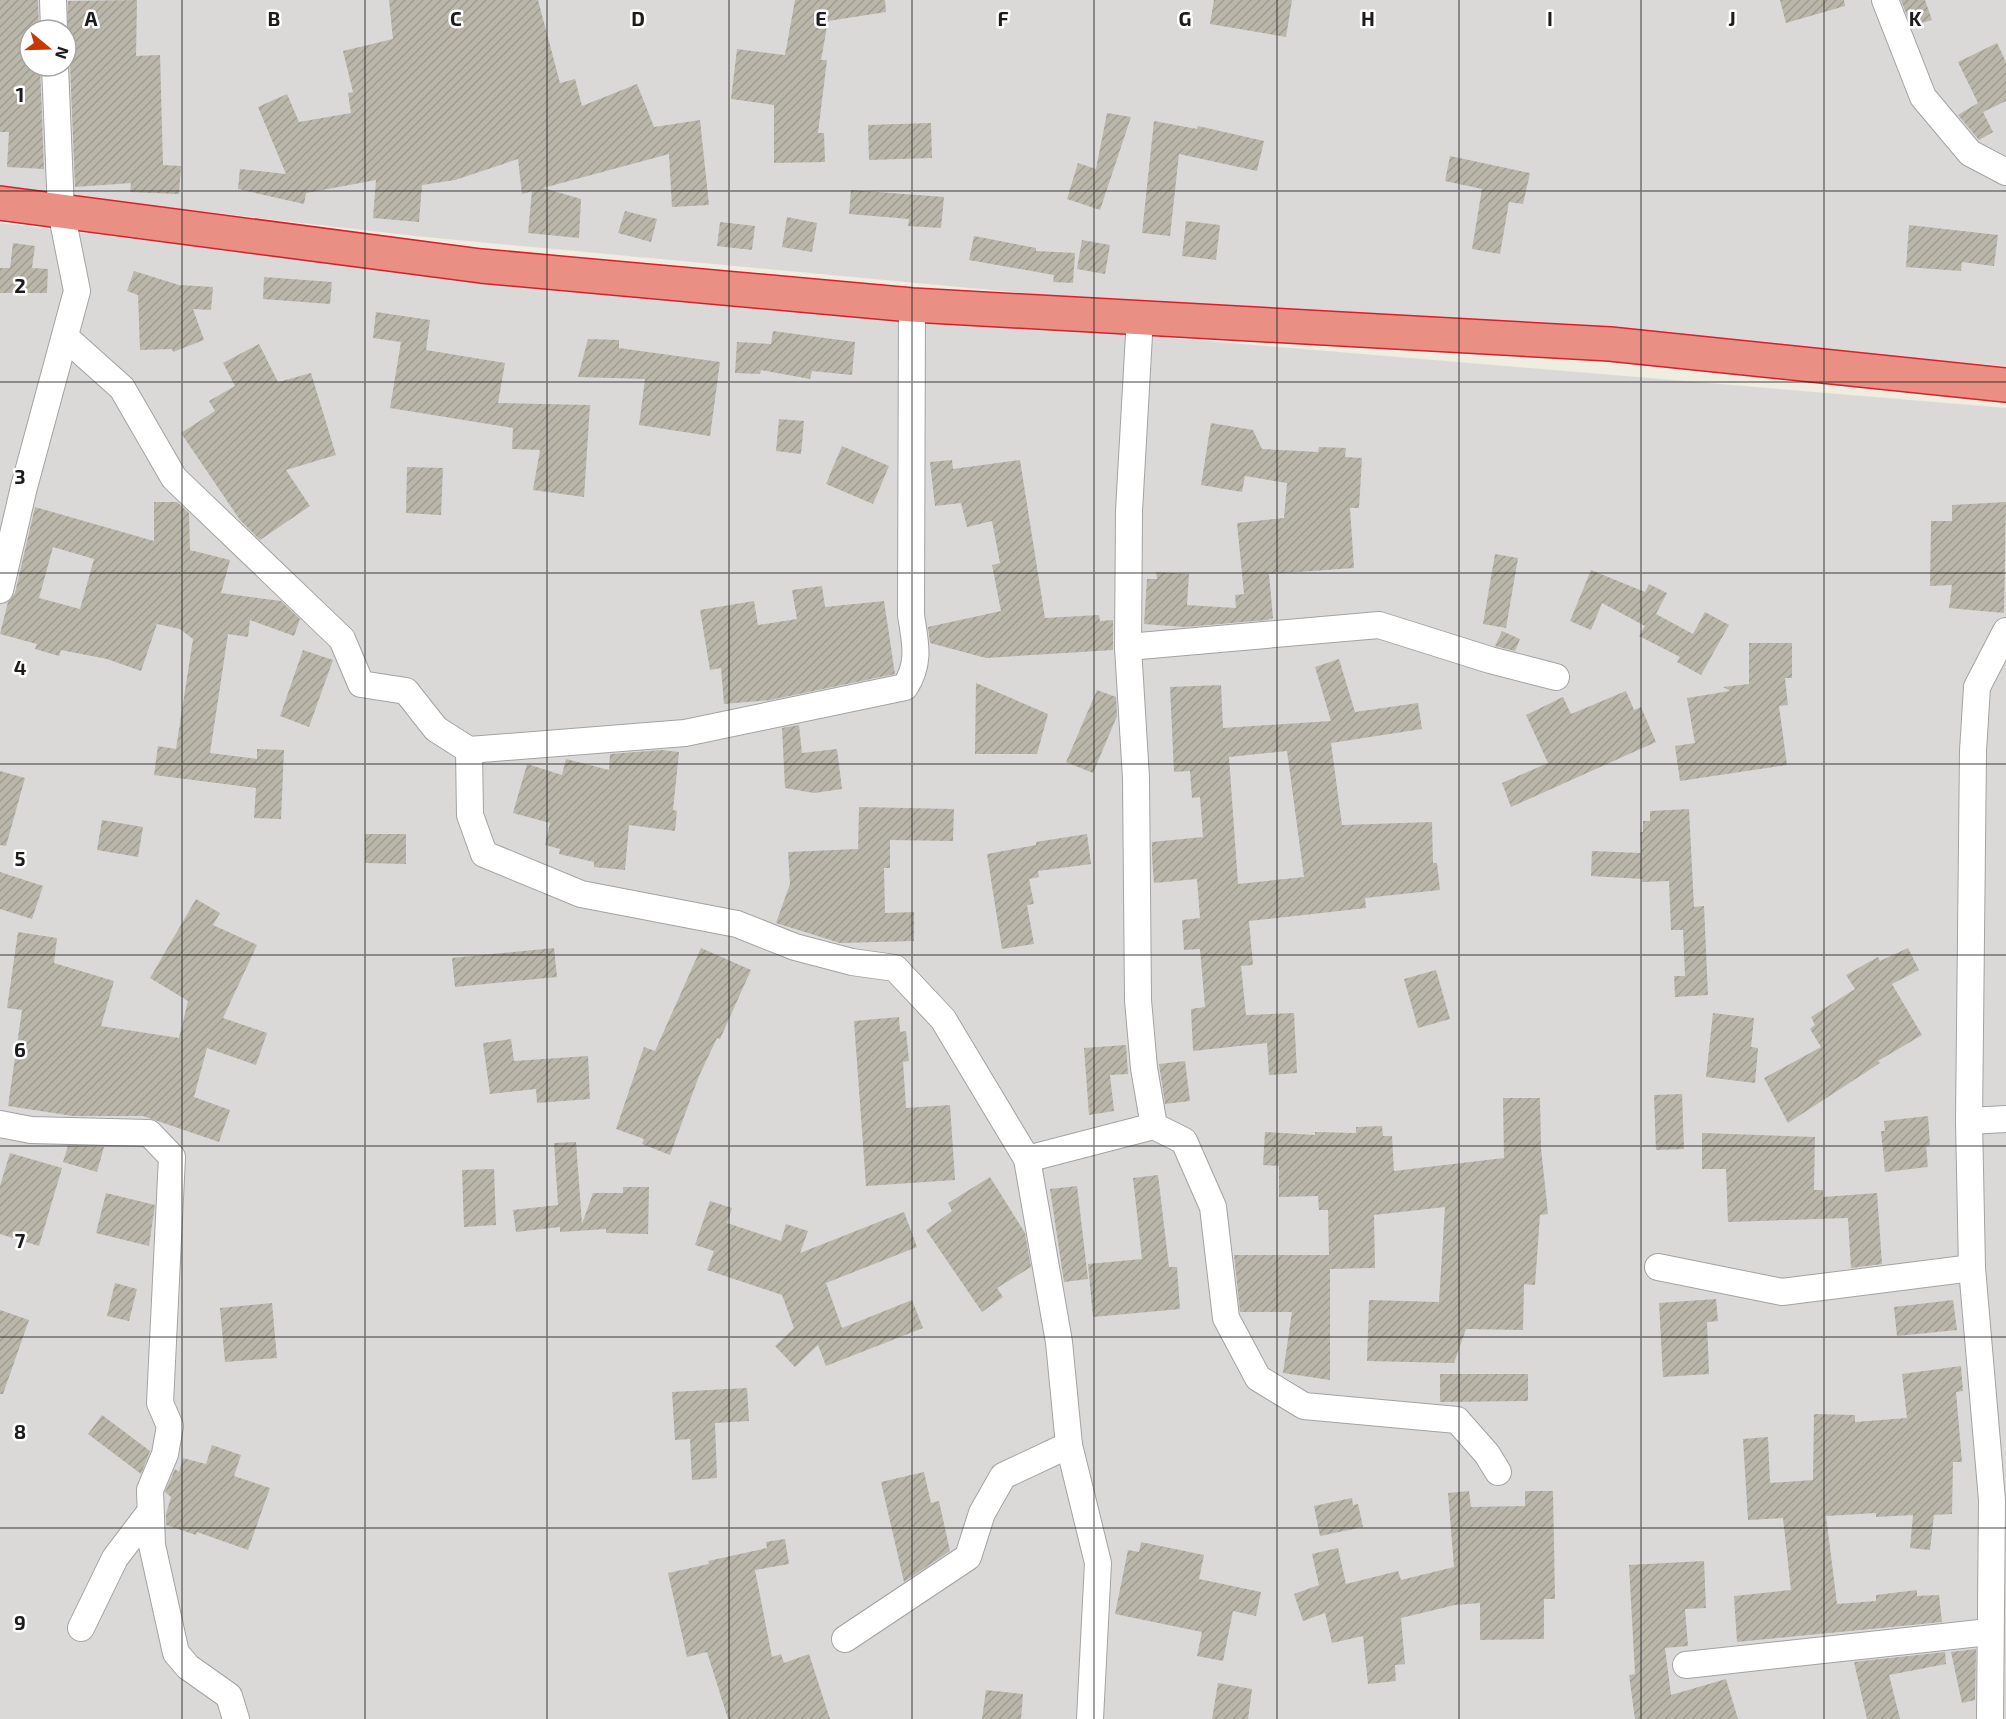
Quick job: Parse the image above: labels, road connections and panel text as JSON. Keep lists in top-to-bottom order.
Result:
{
  "north": "right",
  "grid": {
    "columns": [
      "A",
      "B",
      "C",
      "D",
      "E",
      "F",
      "G",
      "H",
      "I",
      "J",
      "K"
    ],
    "rows": [
      "1",
      "2",
      "3",
      "4",
      "5",
      "6",
      "7",
      "8",
      "9"
    ]
  }
}
